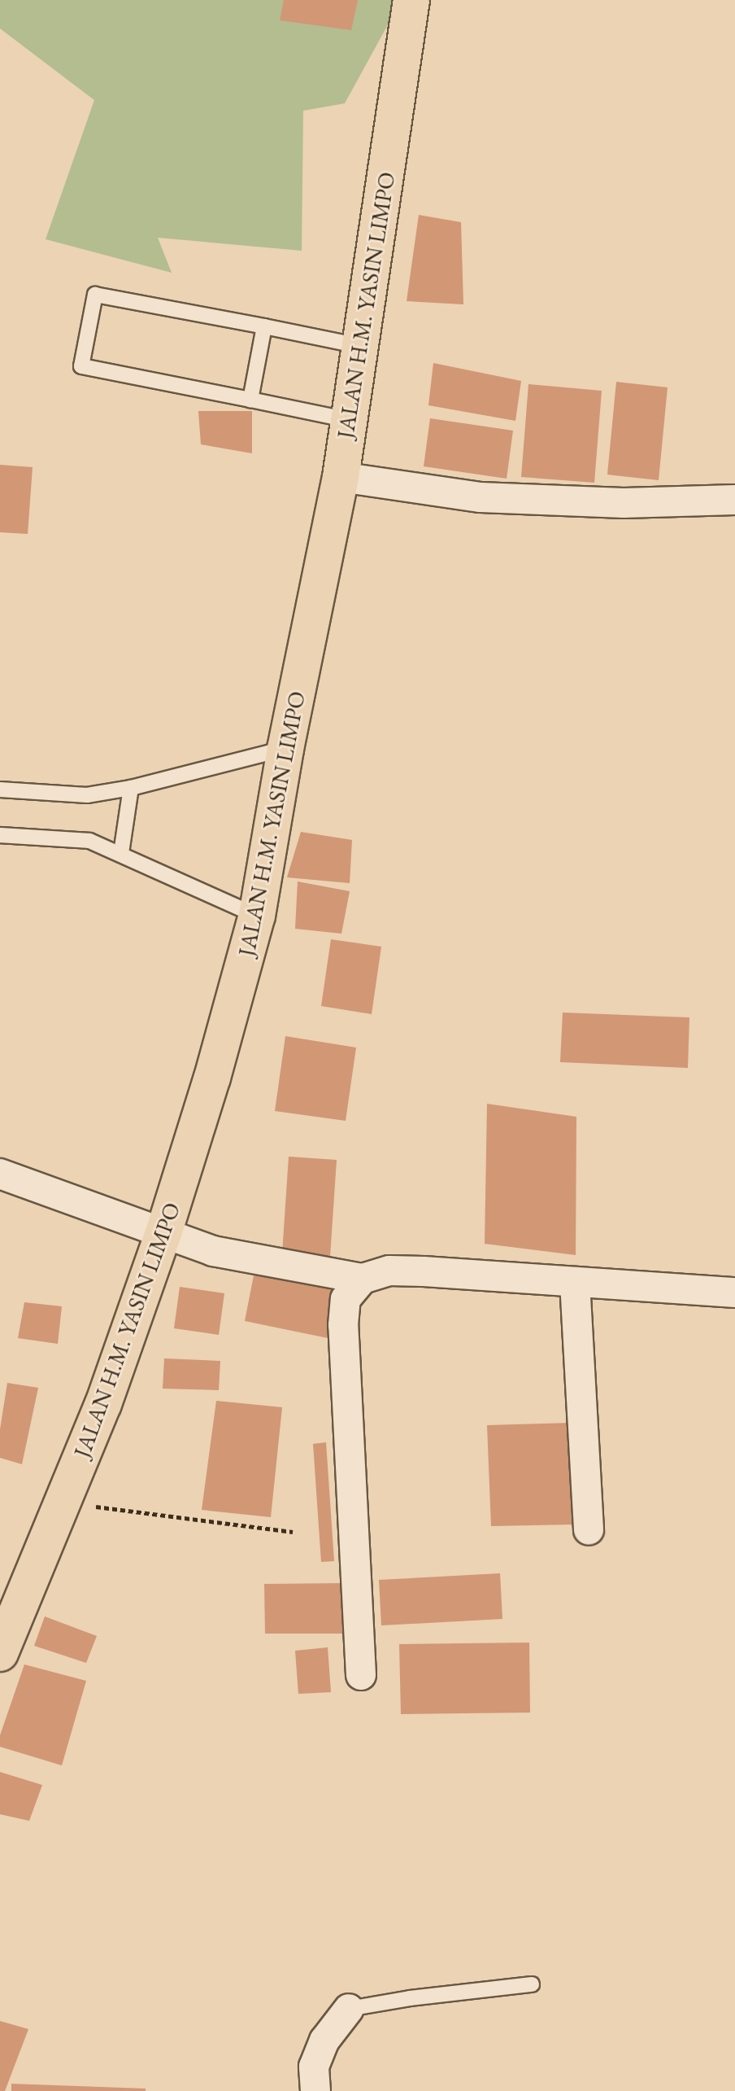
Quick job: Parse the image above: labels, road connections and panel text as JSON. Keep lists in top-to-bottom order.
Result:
{
  "streets": {
    "main road": ["JALAN H.M. YASIN LIMPO"]
  }
}
